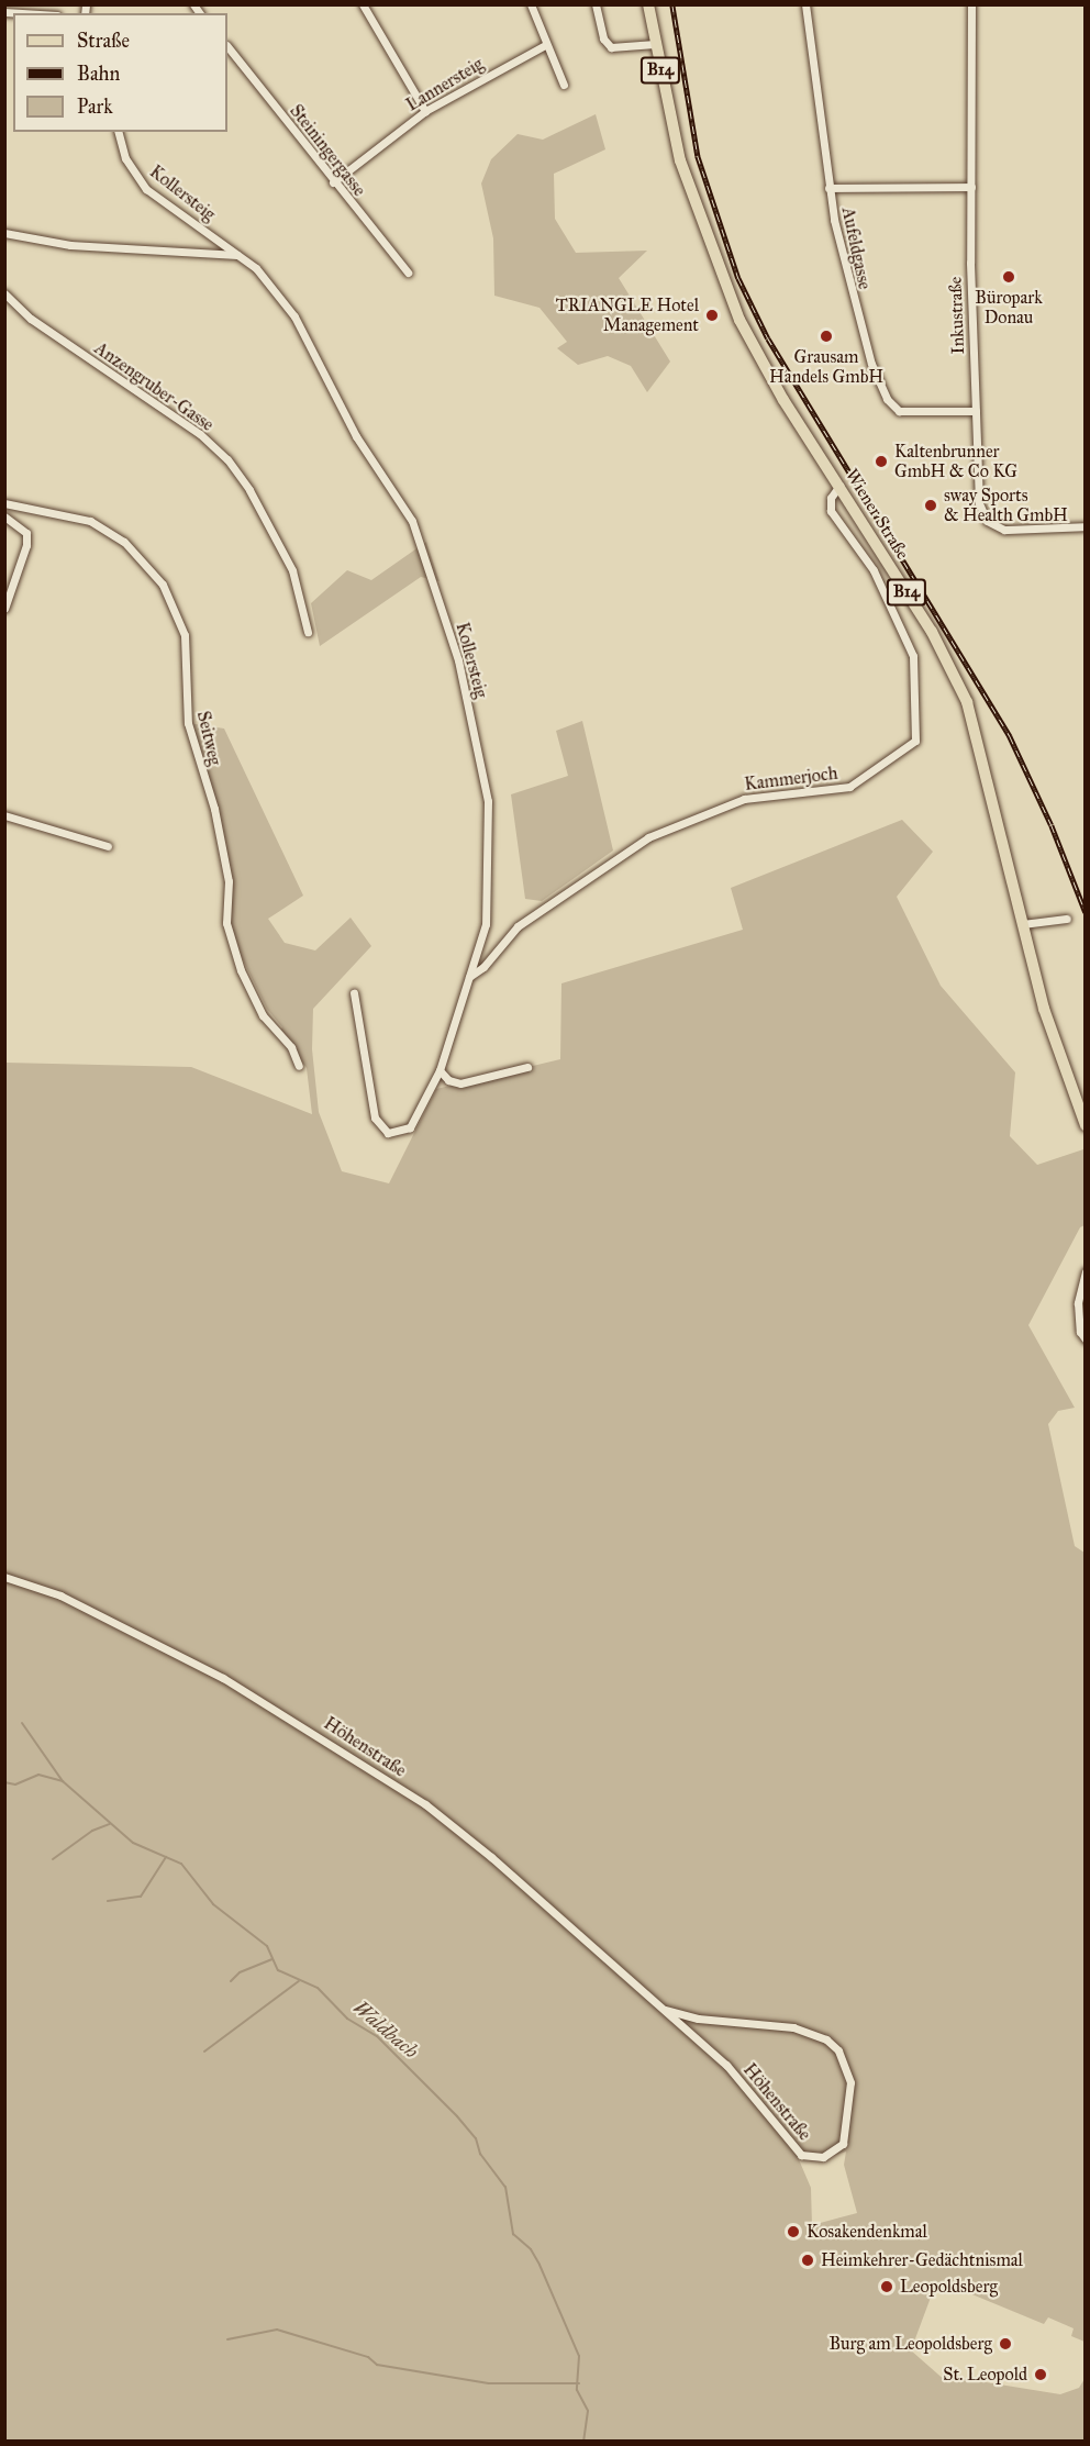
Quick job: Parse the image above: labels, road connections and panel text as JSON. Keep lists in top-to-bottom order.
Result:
{
  "streets": {
    "main road": ["B14", "Wiener Straße"],
    "street": [
      "Lannersteig",
      "Steiningergasse",
      "Kollersteig",
      "Aufeldgasse",
      "Inkustraße",
      "Anzengruber-Gasse",
      "Seitweg",
      "Kammerjoch",
      "Höhenstraße"
    ]
  },
  "crossings": [
    ["Lannersteig", "Steiningergasse"],
    ["Kollersteig", "Kammerjoch"],
    ["Aufeldgasse", "Inkustraße"],
    ["Wiener Straße", "Kammerjoch"]
  ],
  "water": ["Waldbach"],
  "places": [
    "Büropark Donau",
    "TRIANGLE Hotel Management",
    "Grausam Handels GmbH",
    "Kaltenbrunner GmbH & Co KG",
    "sway Sports & Health GmbH",
    "Kosakendenkmal",
    "Heimkehrer-Gedächtnismal",
    "Leopoldsberg",
    "Burg am Leopoldsberg",
    "St. Leopold"
  ],
  "legend": ["Straße", "Bahn", "Park"]
}
